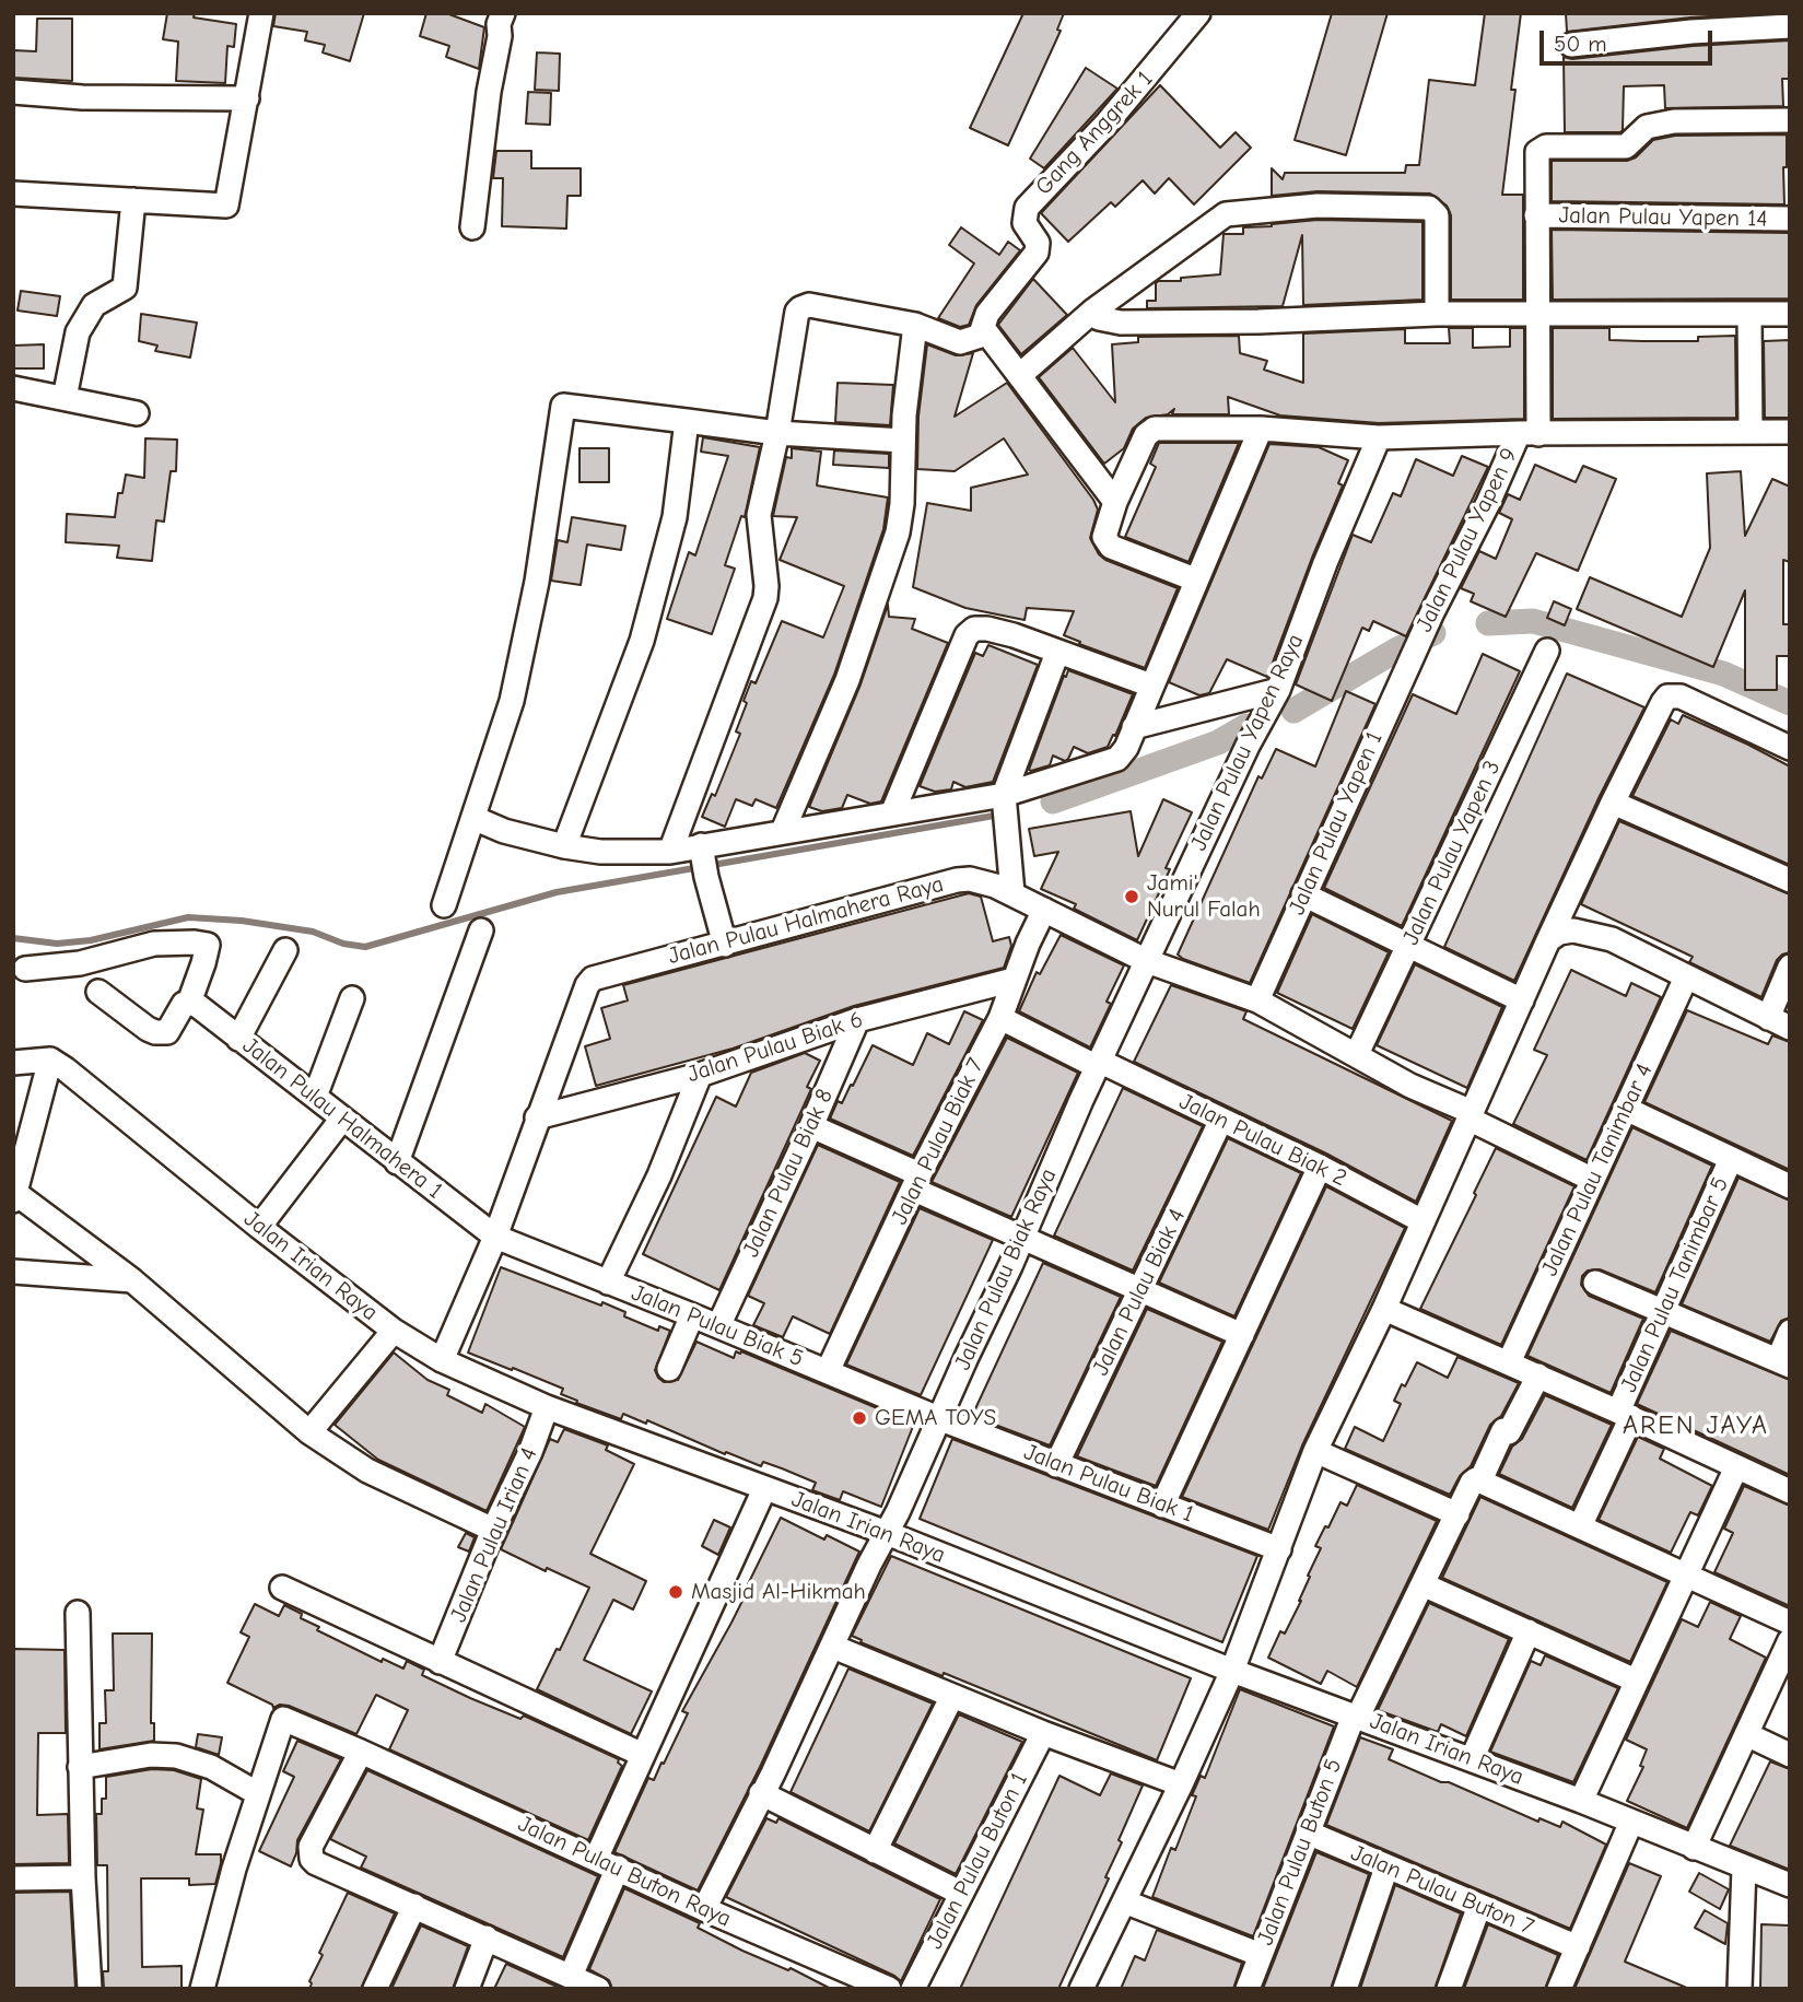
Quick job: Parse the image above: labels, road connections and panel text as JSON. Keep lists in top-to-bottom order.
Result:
{
  "streets": {
    "street": [
      "Gang Anggrek 1",
      "Jalan Pulau Yapen 14",
      "Jalan Pulau Yapen 9",
      "Jalan Pulau Yapen Raya",
      "Jalan Pulau Yapen 1",
      "Jalan Pulau Yapen 3",
      "Jalan Pulau Halmahera Raya",
      "Jalan Pulau Biak 6",
      "Jalan Pulau Halmahera 1",
      "Jalan Pulau Biak 2",
      "Jalan Pulau Biak 7",
      "Jalan Pulau Tanimbar 4",
      "Jalan Pulau Biak 8",
      "Jalan Irian Raya",
      "Jalan Pulau Biak Raya",
      "Jalan Pulau Tanimbar 5",
      "Jalan Pulau Biak 4",
      "Jalan Pulau Biak 5",
      "Jalan Pulau Biak 1",
      "Jalan Pulau Irian 4",
      "Jalan Pulau Buton 5",
      "Jalan Pulau Buton 1",
      "Jalan Pulau Buton Raya",
      "Jalan Pulau Buton 7"
    ]
  },
  "crossings": [
    ["Jalan Pulau Yapen 9", "Jalan Pulau Yapen 1"],
    ["Jalan Pulau Yapen Raya", "Jalan Pulau Halmahera Raya"],
    ["Jalan Pulau Yapen Raya", "Jalan Pulau Biak Raya"],
    ["Jalan Pulau Yapen 1", "Jalan Pulau Halmahera Raya"],
    ["Jalan Pulau Yapen 3", "Jalan Pulau Halmahera Raya"],
    ["Jalan Pulau Halmahera Raya", "Jalan Pulau Biak 6"],
    ["Jalan Pulau Halmahera Raya", "Jalan Pulau Halmahera 1"],
    ["Jalan Pulau Halmahera Raya", "Jalan Pulau Biak 7"],
    ["Jalan Pulau Halmahera Raya", "Jalan Pulau Tanimbar 4"],
    ["Jalan Pulau Halmahera Raya", "Jalan Irian Raya"],
    ["Jalan Pulau Halmahera Raya", "Jalan Pulau Biak Raya"],
    ["Jalan Pulau Halmahera Raya", "Jalan Pulau Biak 5"],
    ["Jalan Pulau Biak 6", "Jalan Pulau Biak 7"],
    ["Jalan Pulau Biak 6", "Jalan Pulau Biak 8"],
    ["Jalan Pulau Halmahera 1", "Jalan Pulau Biak 5"],
    ["Jalan Pulau Biak 2", "Jalan Pulau Biak Raya"],
    ["Jalan Pulau Biak 2", "Jalan Pulau Biak 4"],
    ["Jalan Pulau Biak 7", "Jalan Pulau Biak 5"],
    ["Jalan Pulau Biak 8", "Jalan Pulau Biak 5"],
    ["Jalan Irian Raya", "Jalan Pulau Biak Raya"],
    ["Jalan Irian Raya", "Jalan Pulau Irian 4"],
    ["Jalan Irian Raya", "Jalan Pulau Buton 5"],
    ["Jalan Pulau Biak Raya", "Jalan Pulau Biak 5"],
    ["Jalan Pulau Biak Raya", "Jalan Pulau Biak 1"],
    ["Jalan Pulau Biak Raya", "Jalan Pulau Buton Raya"],
    ["Jalan Pulau Biak 4", "Jalan Pulau Biak 1"],
    ["Jalan Pulau Biak 5", "Jalan Pulau Biak 1"],
    ["Jalan Pulau Buton 5", "Jalan Pulau Buton 7"]
  ],
  "districts": ["AREN JAYA"],
  "places": ["Jami' Nurul Falah", "GEMA TOYS", "Masjid Al-Hikmah"],
  "scale_bar": "50 m"
}
